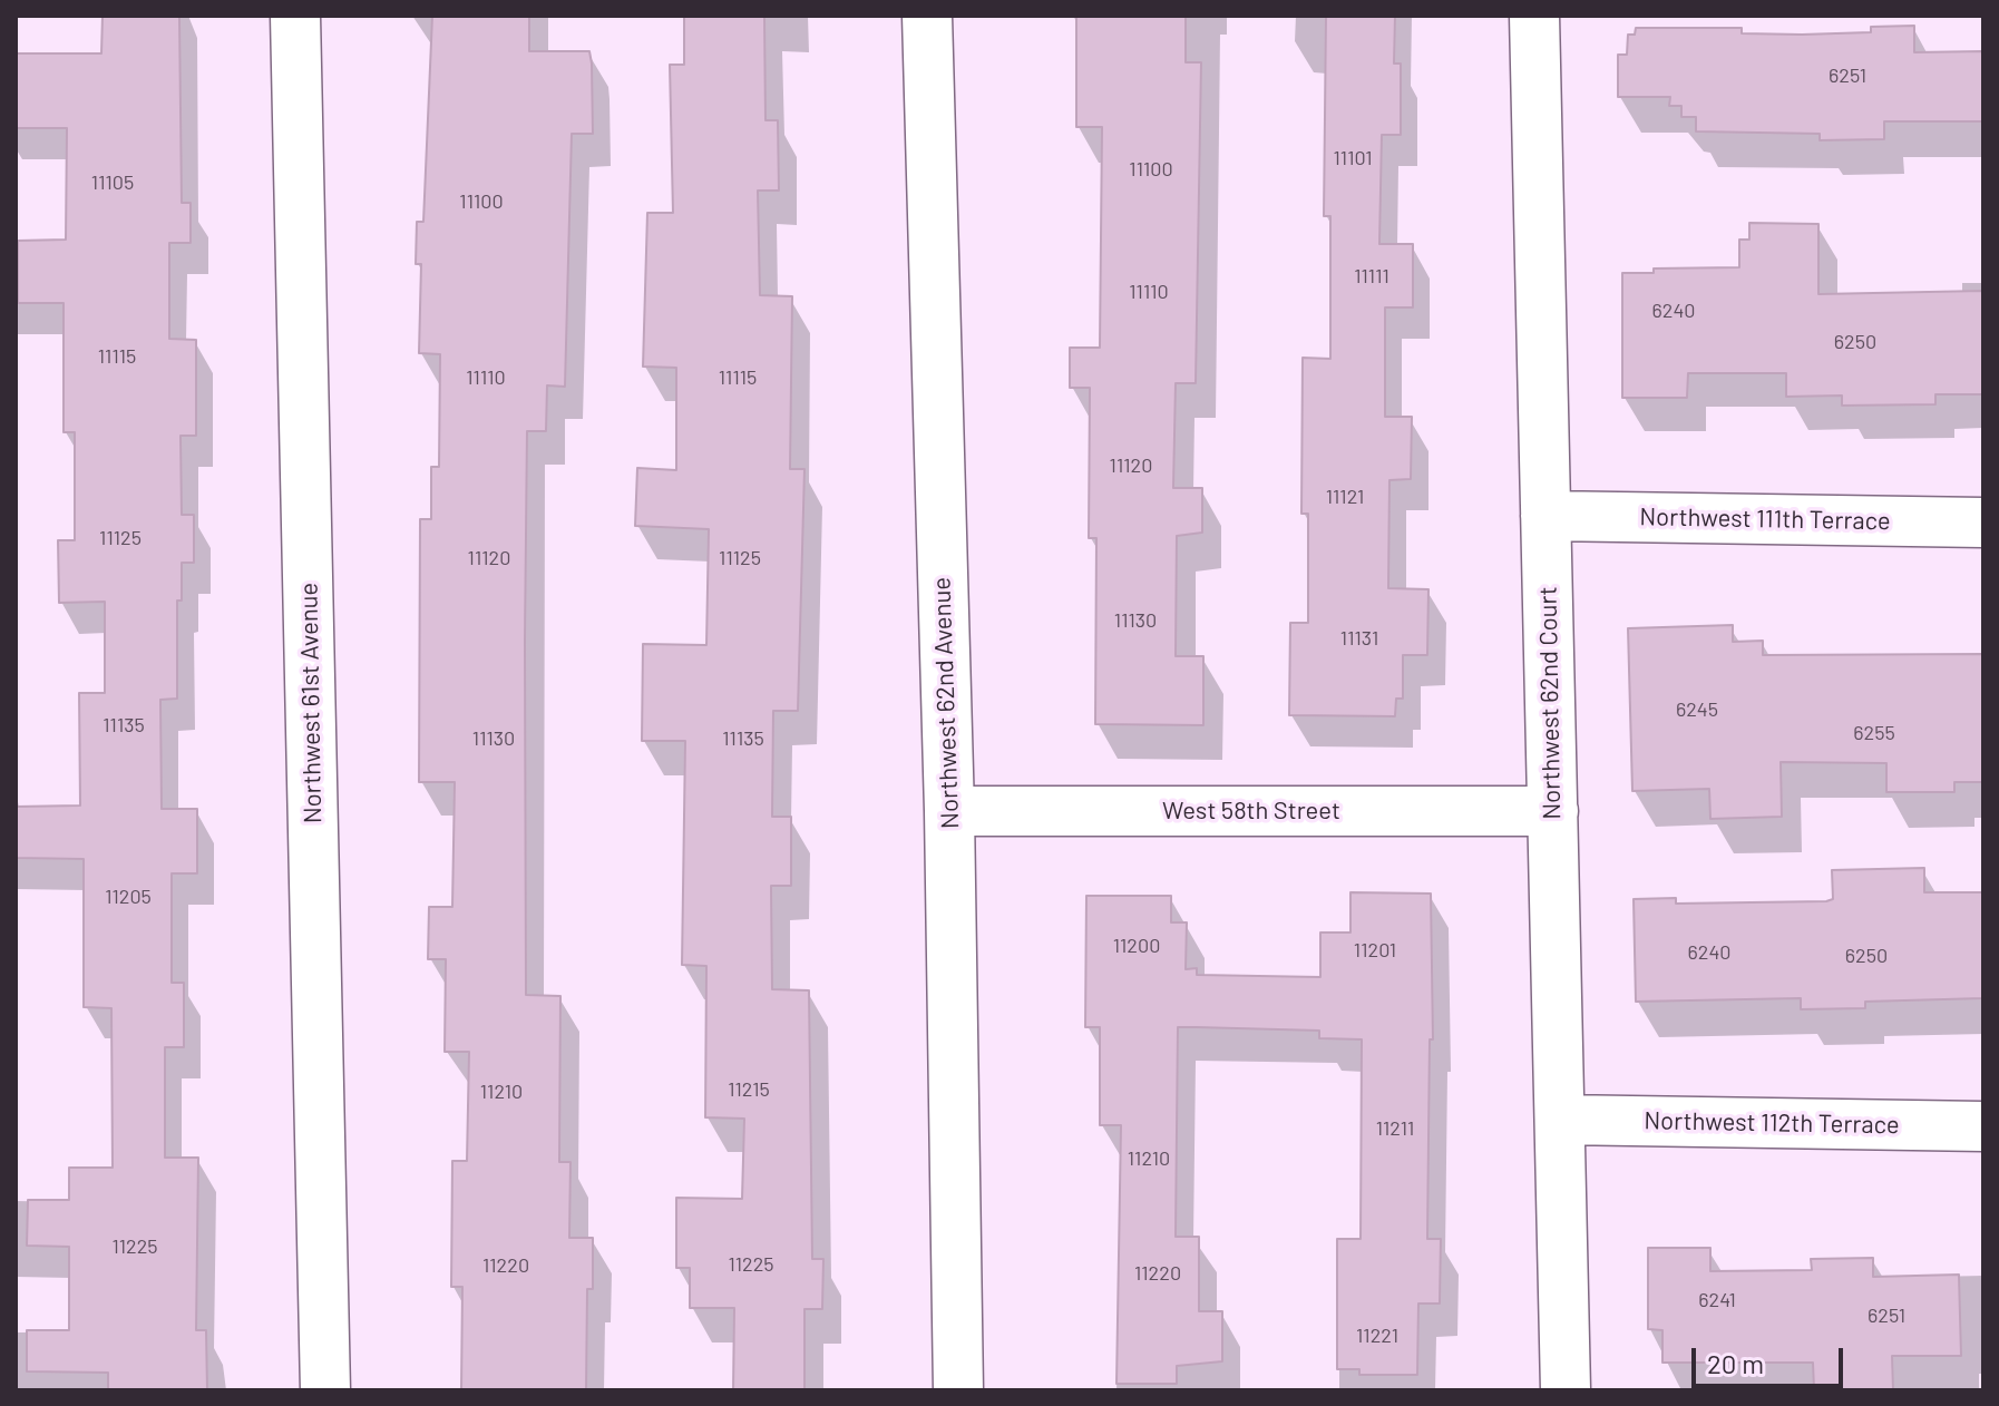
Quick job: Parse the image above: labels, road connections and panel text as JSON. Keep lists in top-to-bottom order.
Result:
{
  "streets": {
    "street": [
      "Northwest 111th Terrace",
      "Northwest 61st Avenue",
      "Northwest 62nd Avenue",
      "Northwest 62nd Court",
      "West 58th Street",
      "Northwest 112th Terrace"
    ]
  },
  "crossings": [
    ["Northwest 111th Terrace", "Northwest 62nd Court"],
    ["Northwest 62nd Avenue", "West 58th Street"],
    ["Northwest 62nd Court", "West 58th Street"],
    ["Northwest 62nd Court", "Northwest 112th Terrace"]
  ],
  "house_numbers": [
    "6251",
    "11101",
    "11100",
    "11105",
    "11100",
    "11111",
    "11110",
    "6240",
    "6250",
    "11115",
    "11110",
    "11115",
    "11120",
    "11121",
    "11125",
    "11120",
    "11125",
    "11130",
    "11131",
    "6245",
    "11135",
    "6255",
    "11130",
    "11135",
    "11205",
    "11200",
    "11201",
    "6240",
    "6250",
    "11215",
    "11210",
    "11211",
    "11210",
    "11225",
    "11225",
    "11220",
    "11220",
    "6241",
    "6251",
    "11221"
  ],
  "scale_bar": "20 m"
}
